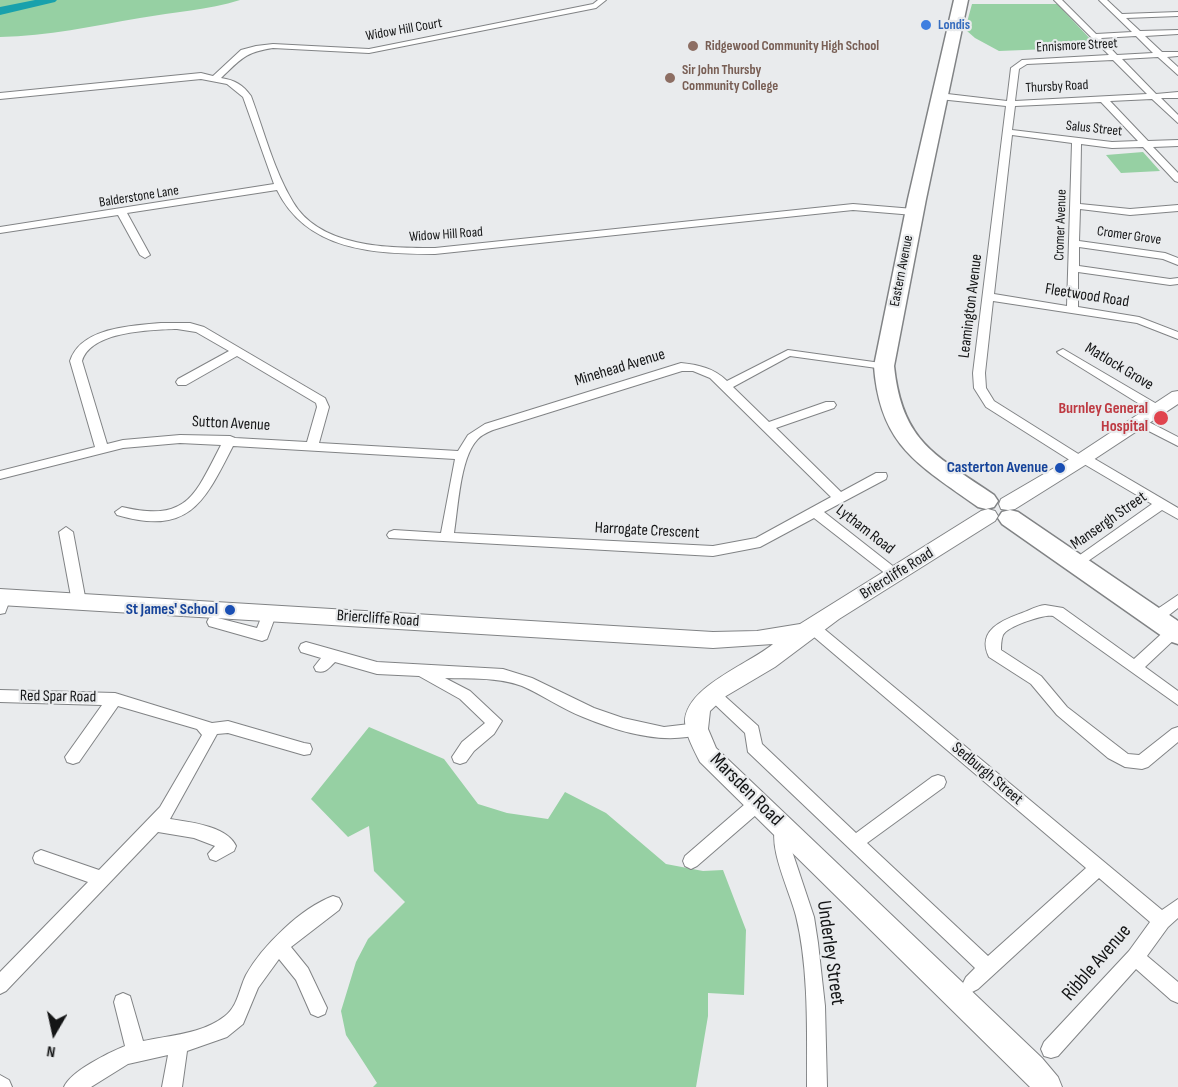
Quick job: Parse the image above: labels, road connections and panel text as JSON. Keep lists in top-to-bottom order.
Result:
{
  "streets": {
    "highway": ["Eastern Avenue"],
    "street": [
      "Widow Hill Court",
      "Ennismore Street",
      "Thursby Road",
      "Salus Street",
      "Balderstone Lane",
      "Cromer Avenue",
      "Widow Hill Road",
      "Cromer Grove",
      "Fleetwood Road",
      "Leamington Avenue",
      "Matlock Grove",
      "Minehead Avenue",
      "Sutton Avenue",
      "Mansergh Street",
      "Lytham Road",
      "Harrogate Crescent",
      "Briercliffe Road",
      "Red Spar Road",
      "Sedburgh Street",
      "Marsden Road",
      "Underley Street",
      "Ribble Avenue"
    ]
  },
  "crossings": [
    ["Widow Hill Court", "Widow Hill Road"],
    ["Ennismore Street", "Thursby Road"],
    ["Ennismore Street", "Leamington Avenue"],
    ["Thursby Road", "Eastern Avenue"],
    ["Thursby Road", "Leamington Avenue"],
    ["Salus Street", "Cromer Avenue"],
    ["Salus Street", "Leamington Avenue"],
    ["Balderstone Lane", "Widow Hill Road"],
    ["Cromer Avenue", "Cromer Grove"],
    ["Cromer Avenue", "Fleetwood Road"],
    ["Widow Hill Road", "Eastern Avenue"],
    ["Eastern Avenue", "Briercliffe Road"],
    ["Fleetwood Road", "Leamington Avenue"],
    ["Leamington Avenue", "Mansergh Street"],
    ["Leamington Avenue", "Briercliffe Road"],
    ["Matlock Grove", "Briercliffe Road"],
    ["Minehead Avenue", "Sutton Avenue"],
    ["Minehead Avenue", "Harrogate Crescent"],
    ["Lytham Road", "Harrogate Crescent"],
    ["Lytham Road", "Briercliffe Road"],
    ["Briercliffe Road", "Sedburgh Street"],
    ["Briercliffe Road", "Marsden Road"],
    ["Sedburgh Street", "Ribble Avenue"],
    ["Marsden Road", "Underley Street"]
  ],
  "places": [
    "Londis",
    "Ridgewood Community High School",
    "Sir John Thursby Community College",
    "Burnley General Hospital",
    "Casterton Avenue",
    "St James' School"
  ],
  "north": "bottom"
}
